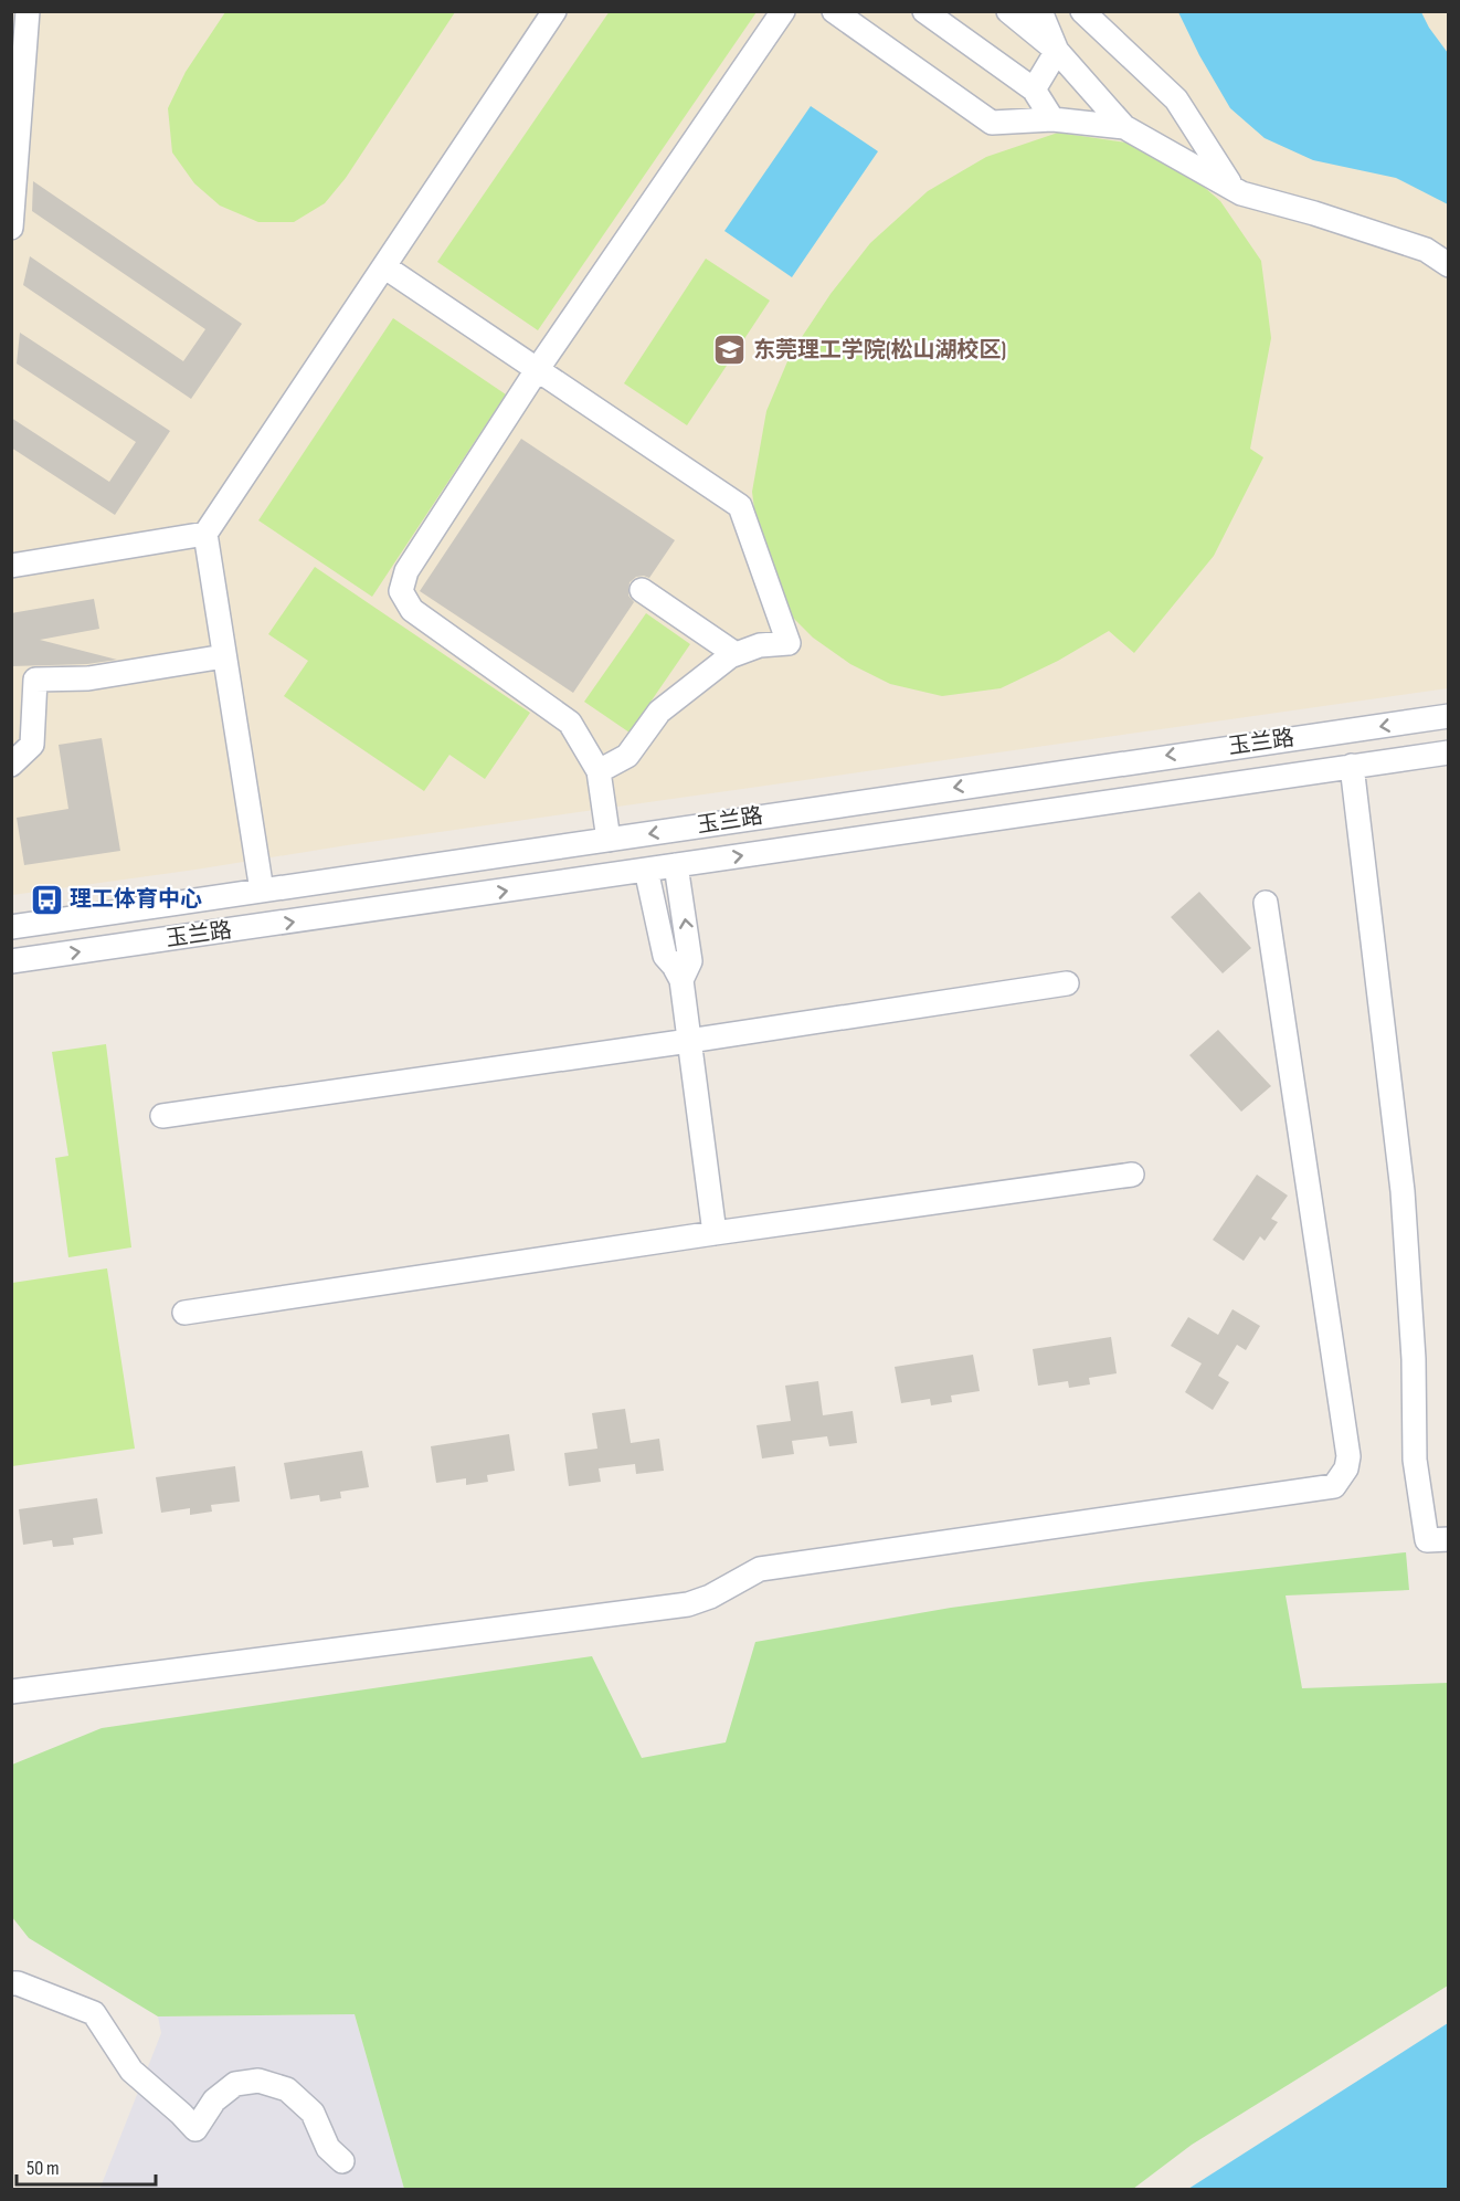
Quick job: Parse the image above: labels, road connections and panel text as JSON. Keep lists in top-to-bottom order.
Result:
{
  "streets": {
    "street": ["玉兰路"]
  },
  "places": {
    "school or university": ["东莞理工学院(松山湖校区)"],
    "bus stop": ["理工体育中心"]
  },
  "scale_bar": "50 m"
}
